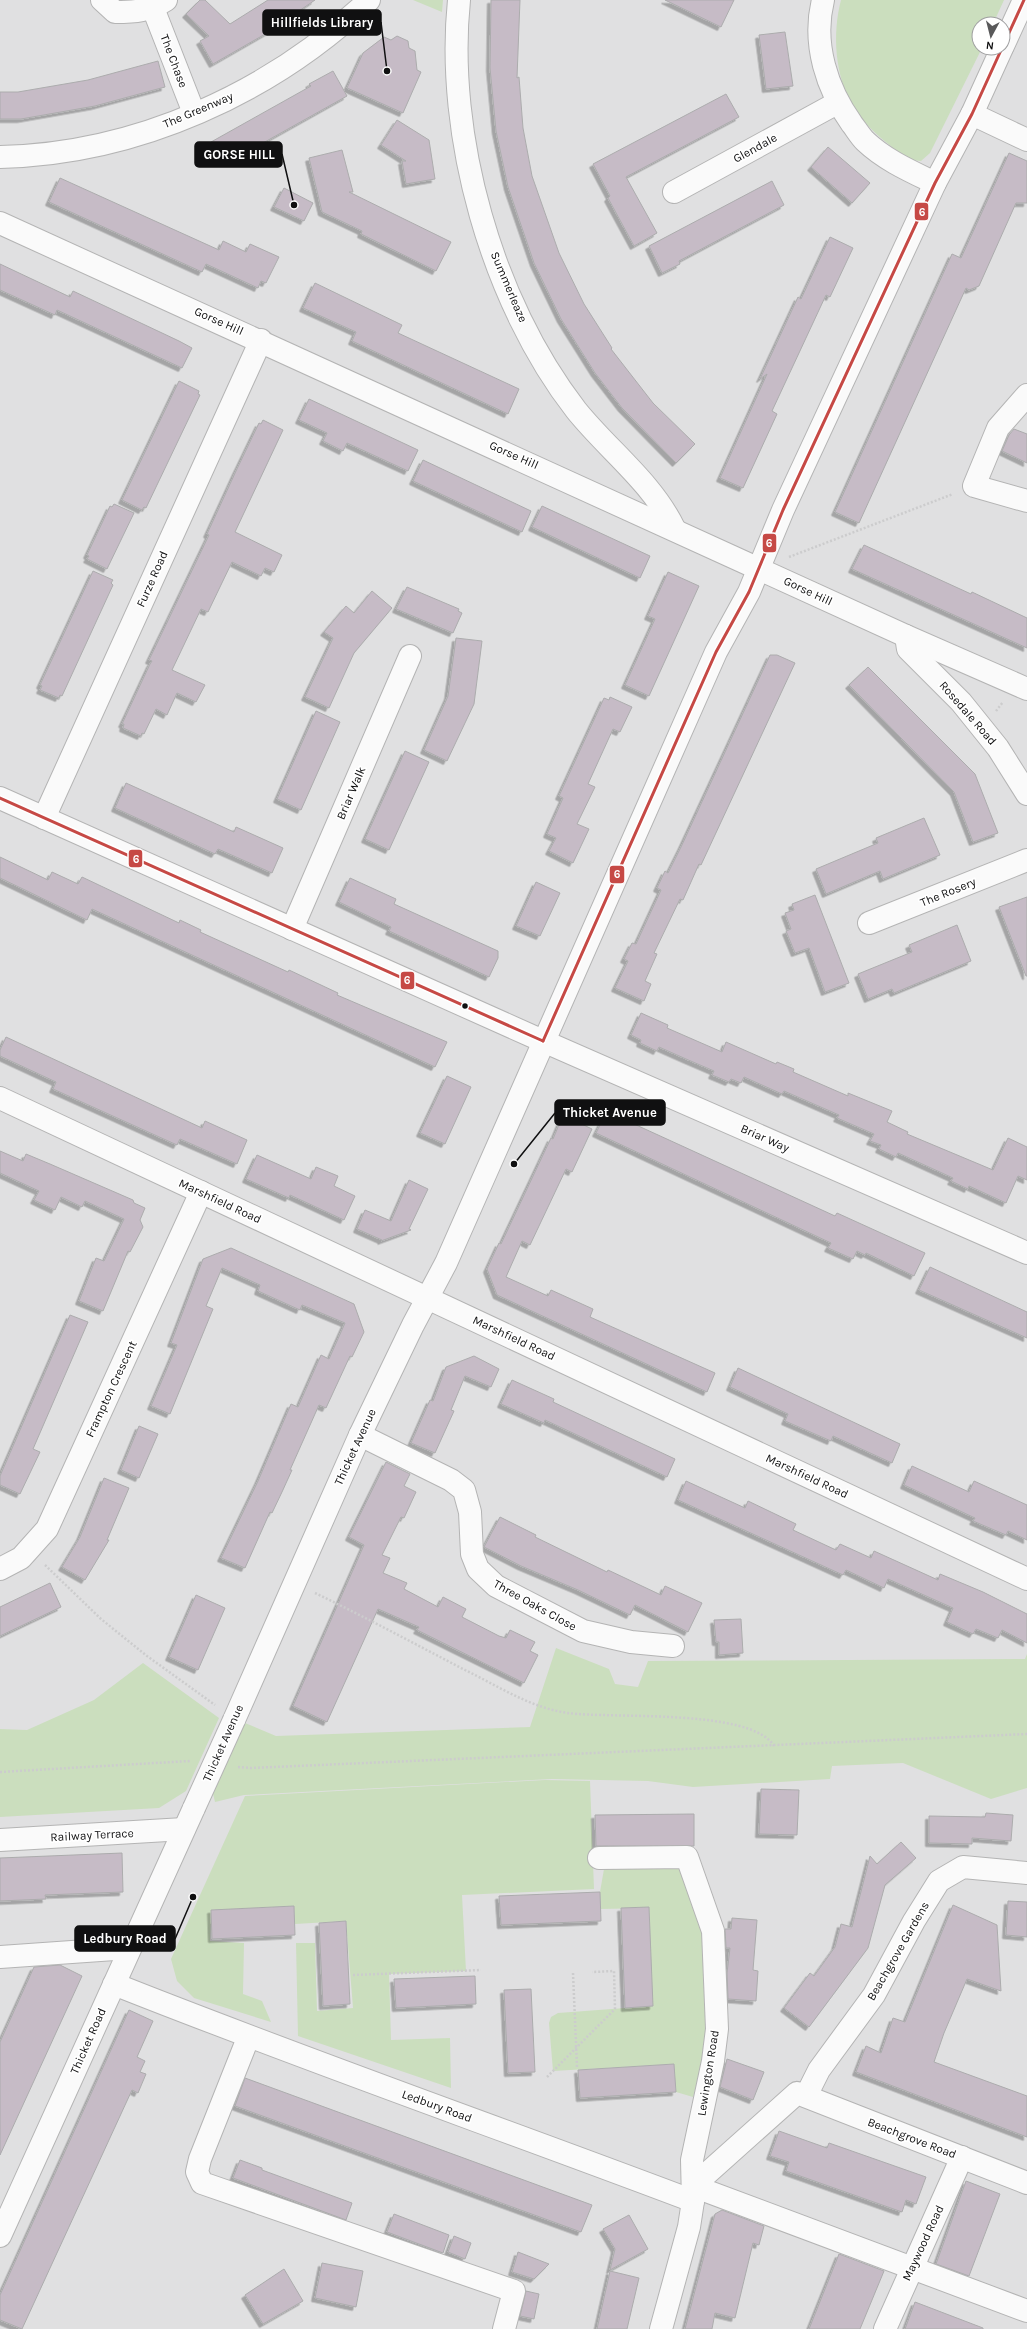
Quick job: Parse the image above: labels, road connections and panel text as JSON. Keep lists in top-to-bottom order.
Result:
{
  "streets": {
    "street": [
      "The Chase",
      "The Greenway",
      "Glendale",
      "Summerleaze",
      "Gorse Hill",
      "Furze Road",
      "Rosedale Road",
      "Briar Walk",
      "The Rosery",
      "Briar Way",
      "Marshfield Road",
      "Frampton Crescent",
      "Thicket Avenue",
      "Three Oaks Close",
      "Railway Terrace",
      "Beachgrove Gardens",
      "Thicket Road",
      "Lewington Road",
      "Ledbury Road",
      "Beachgrove Road",
      "Maywood Road"
    ]
  },
  "crossings": [
    ["The Chase", "The Greenway"],
    ["Summerleaze", "Gorse Hill"],
    ["Gorse Hill", "Furze Road"],
    ["Gorse Hill", "Rosedale Road"],
    ["Gorse Hill", "Thicket Avenue"],
    ["Furze Road", "Briar Way"],
    ["Briar Walk", "Briar Way"],
    ["Briar Way", "Thicket Avenue"],
    ["Marshfield Road", "Frampton Crescent"],
    ["Marshfield Road", "Thicket Avenue"],
    ["Thicket Avenue", "Three Oaks Close"],
    ["Thicket Avenue", "Railway Terrace"],
    ["Thicket Avenue", "Thicket Road"],
    ["Railway Terrace", "Thicket Road"],
    ["Beachgrove Gardens", "Beachgrove Road"],
    ["Thicket Road", "Ledbury Road"],
    ["Lewington Road", "Ledbury Road"],
    ["Ledbury Road", "Maywood Road"],
    ["Beachgrove Road", "Maywood Road"]
  ],
  "places": [
    "Hillfields Library",
    "GORSE HILL",
    "Thicket Avenue",
    "Ledbury Road"
  ],
  "lines": ["transit line 6"],
  "north": "bottom"
}
